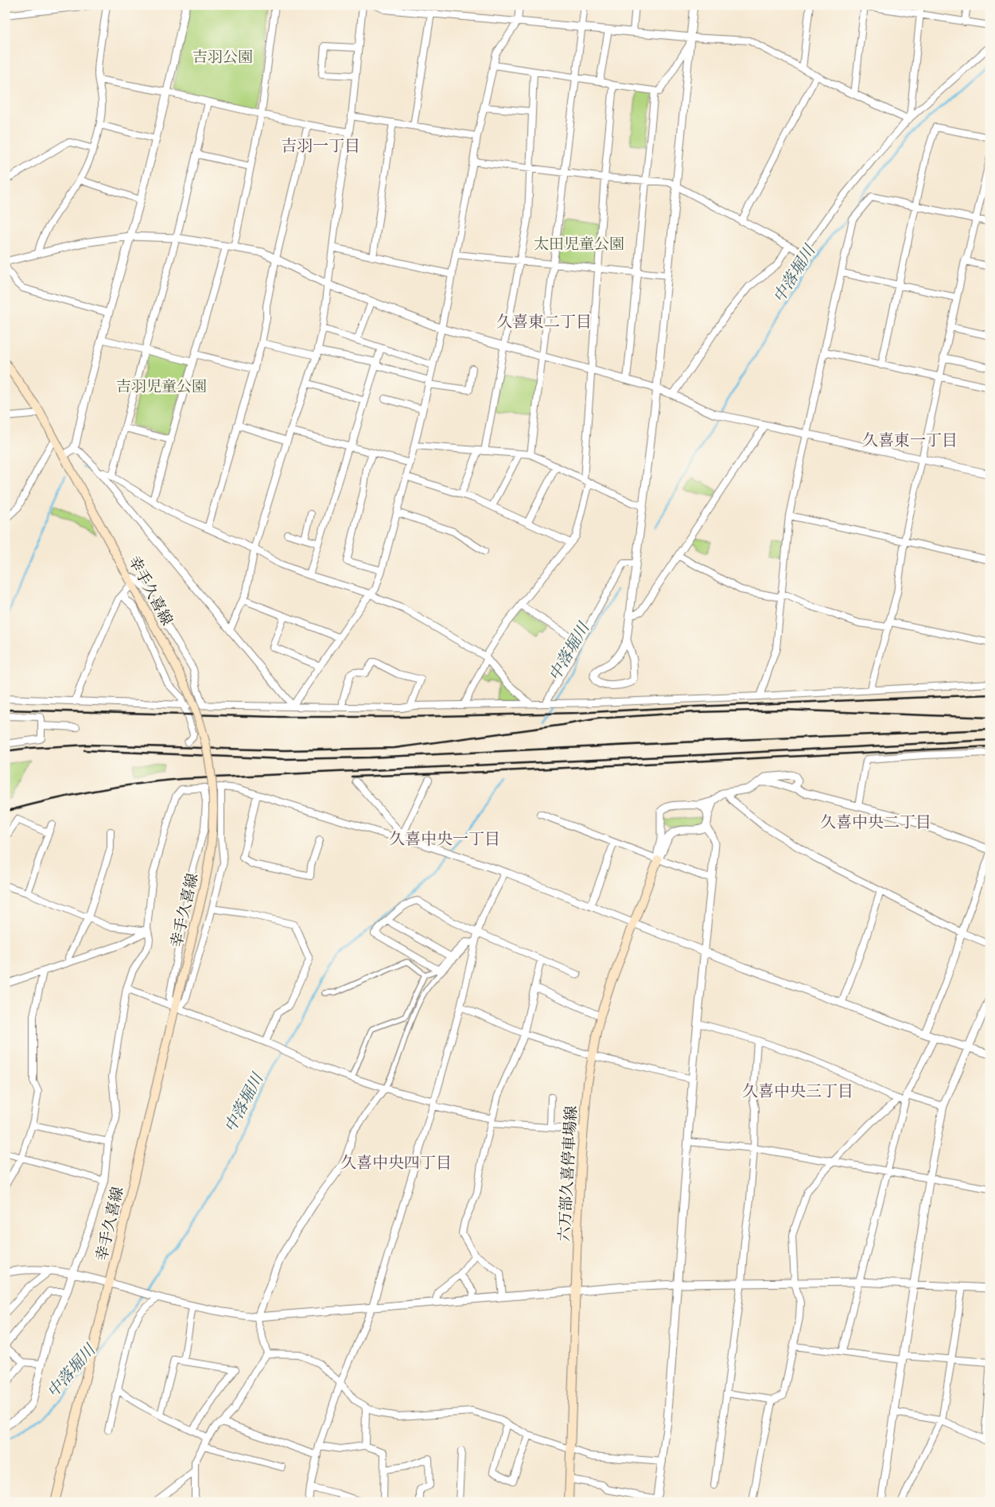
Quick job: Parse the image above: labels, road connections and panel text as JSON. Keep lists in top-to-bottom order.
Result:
{
  "streets": {
    "main road": ["幸手久喜線", "六万部久喜停車場線"]
  },
  "districts": [
    "吉羽一丁目",
    "久喜東二丁目",
    "久喜東一丁目",
    "久喜中央二丁目",
    "久喜中央一丁目",
    "久喜中央三丁目",
    "久喜中央四丁目"
  ],
  "water": ["中落堀川"],
  "parks": ["吉羽公園", "太田児童公園", "吉羽児童公園"]
}
